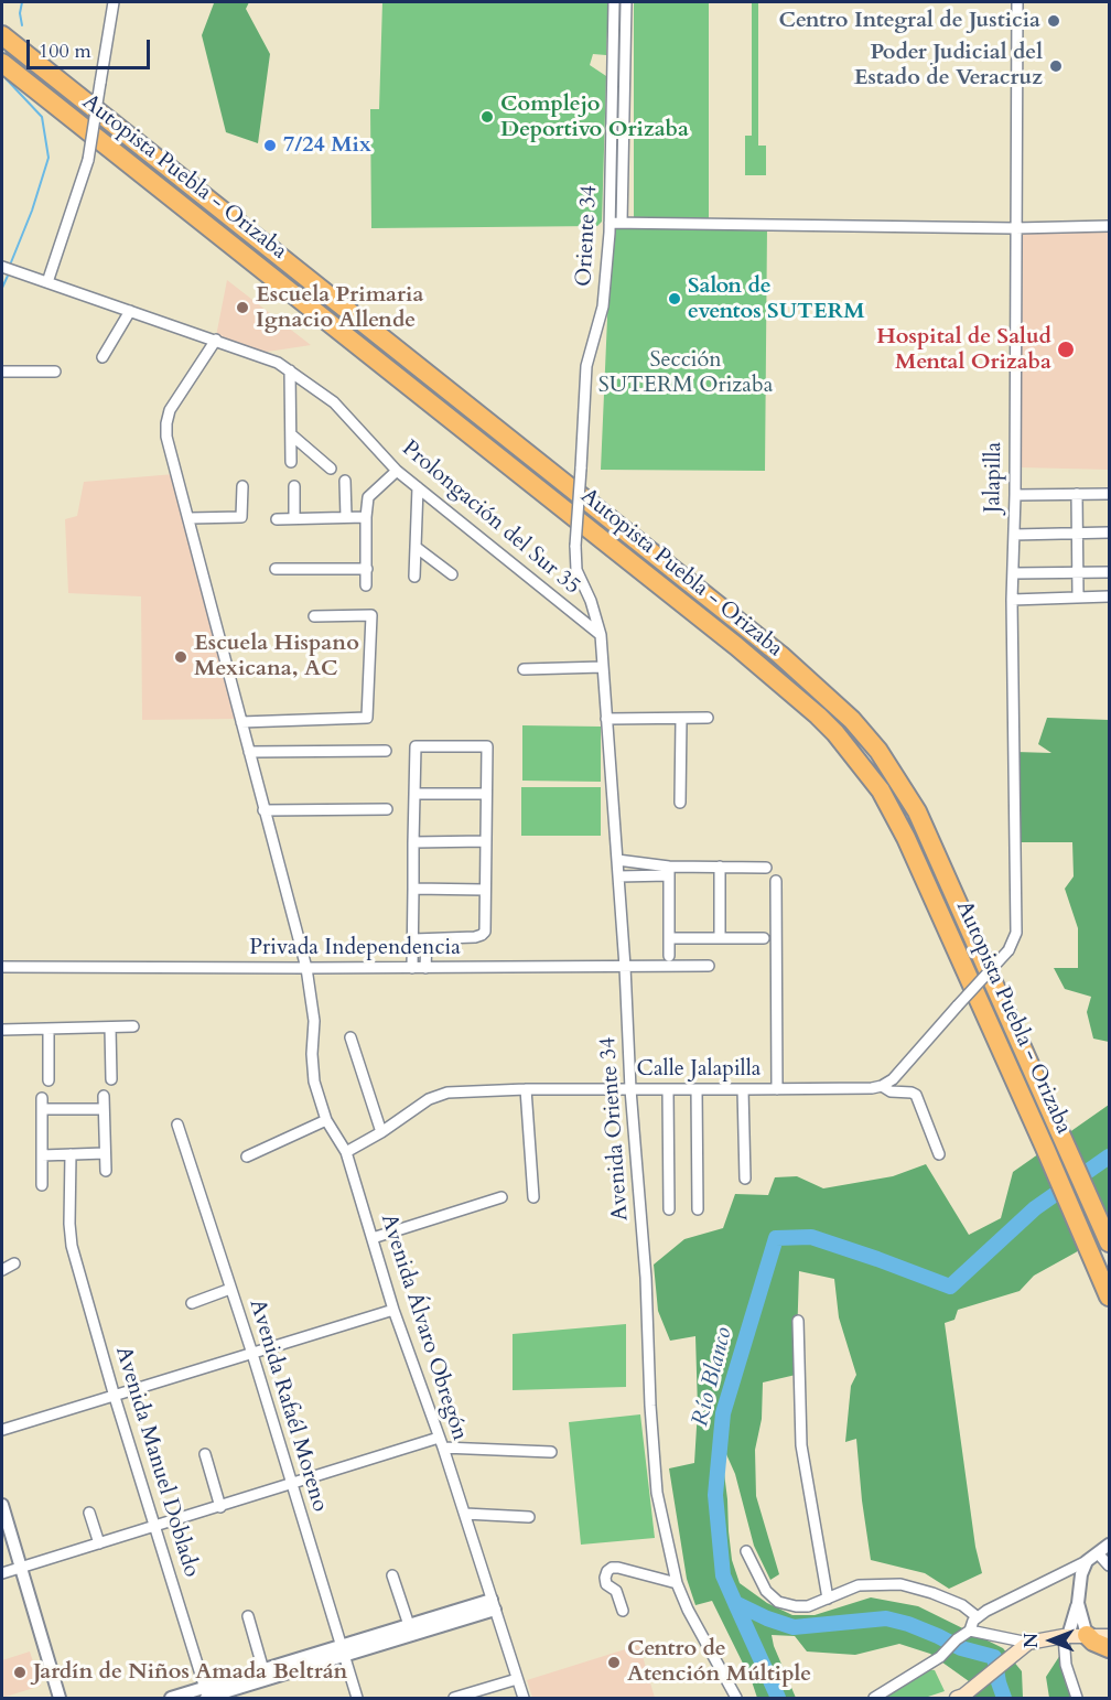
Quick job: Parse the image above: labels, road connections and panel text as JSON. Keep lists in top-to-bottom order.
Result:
{
  "streets": {
    "highway": ["Autopista Puebla - Orizaba"],
    "street": [
      "Oriente 34",
      "Jalapilla",
      "Prolongación del Sur 35",
      "Privada Independencia",
      "Calle Jalapilla",
      "Avenida Oriente 34",
      "Avenida Álvaro Obregón",
      "Avenida Rafaél Moreno",
      "Avenida Manuel Doblado"
    ]
  },
  "crossings": [
    ["Oriente 34", "Avenida Oriente 34"],
    ["Jalapilla", "Calle Jalapilla"],
    ["Prolongación del Sur 35", "Avenida Oriente 34"],
    ["Prolongación del Sur 35", "Avenida Álvaro Obregón"],
    ["Privada Independencia", "Avenida Oriente 34"],
    ["Privada Independencia", "Avenida Álvaro Obregón"],
    ["Calle Jalapilla", "Avenida Oriente 34"],
    ["Calle Jalapilla", "Avenida Álvaro Obregón"]
  ],
  "water": ["Río Blanco"],
  "parks": ["Sección SUTERM Orizaba"],
  "places": [
    "Centro Integral de Justicia",
    "Poder Judicial del Estado de Veracruz",
    "Complejo Deportivo Orizaba",
    "7/24 Mix",
    "Salon de eventos SUTERM",
    "Escuela Primaria Ignacio Allende",
    "Hospital de Salud Mental Orizaba",
    "Escuela Hispano Mexicana, AC",
    "Centro de Atención Múltiple",
    "Jardín de Niños Amada Beltrán"
  ],
  "scale_bar": "100 m",
  "north": "left"
}
